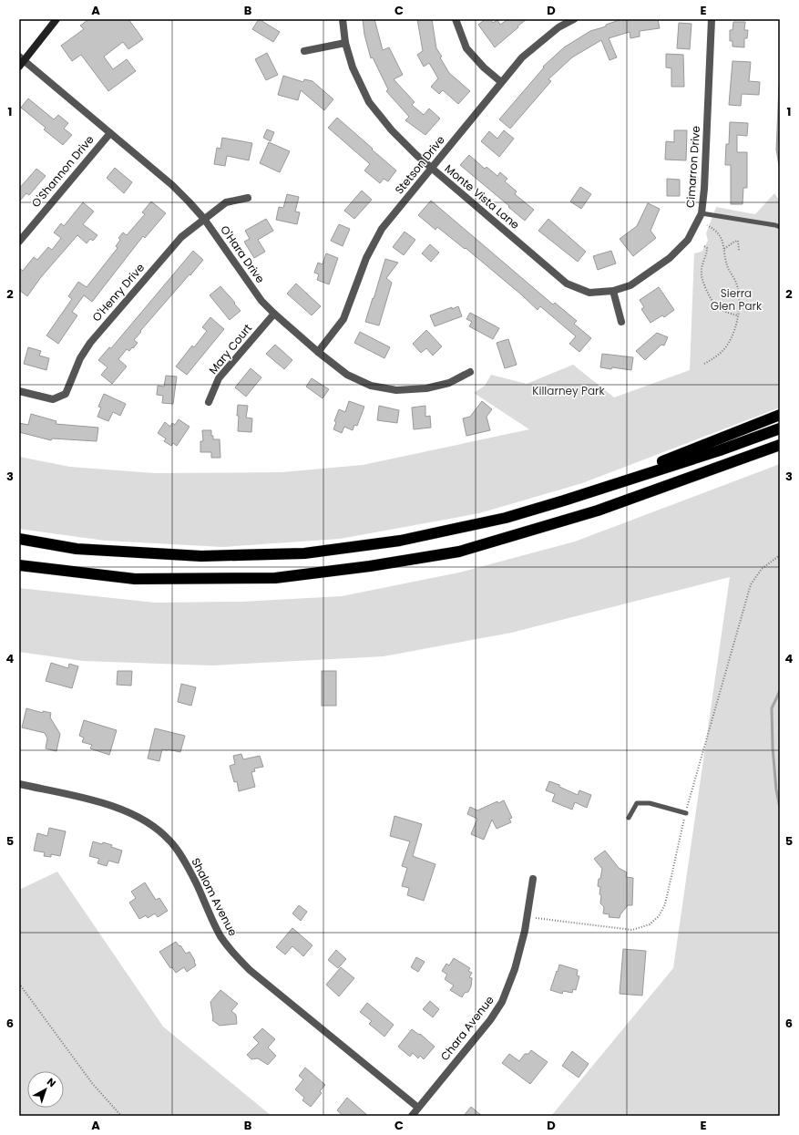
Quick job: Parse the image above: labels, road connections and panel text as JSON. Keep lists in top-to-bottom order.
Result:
{
  "streets": {
    "street": [
      "Stetson Drive",
      "Cimarron Drive",
      "O'Shannon Drive",
      "Monte Vista Lane",
      "O'Hara Drive",
      "O'Henry Drive",
      "Mary Court",
      "Shalom Avenue",
      "Chara Avenue"
    ]
  },
  "crossings": [
    ["Stetson Drive", "Monte Vista Lane"],
    ["Stetson Drive", "O'Hara Drive"],
    ["Cimarron Drive", "Monte Vista Lane"],
    ["O'Shannon Drive", "O'Hara Drive"],
    ["O'Hara Drive", "O'Henry Drive"],
    ["O'Hara Drive", "Mary Court"],
    ["Shalom Avenue", "Chara Avenue"]
  ],
  "parks": ["Sierra Glen Park", "Killarney Park"],
  "north": "top right",
  "grid": {
    "columns": [
      "A",
      "B",
      "C",
      "D",
      "E"
    ],
    "rows": [
      "1",
      "2",
      "3",
      "4",
      "5",
      "6"
    ]
  }
}
